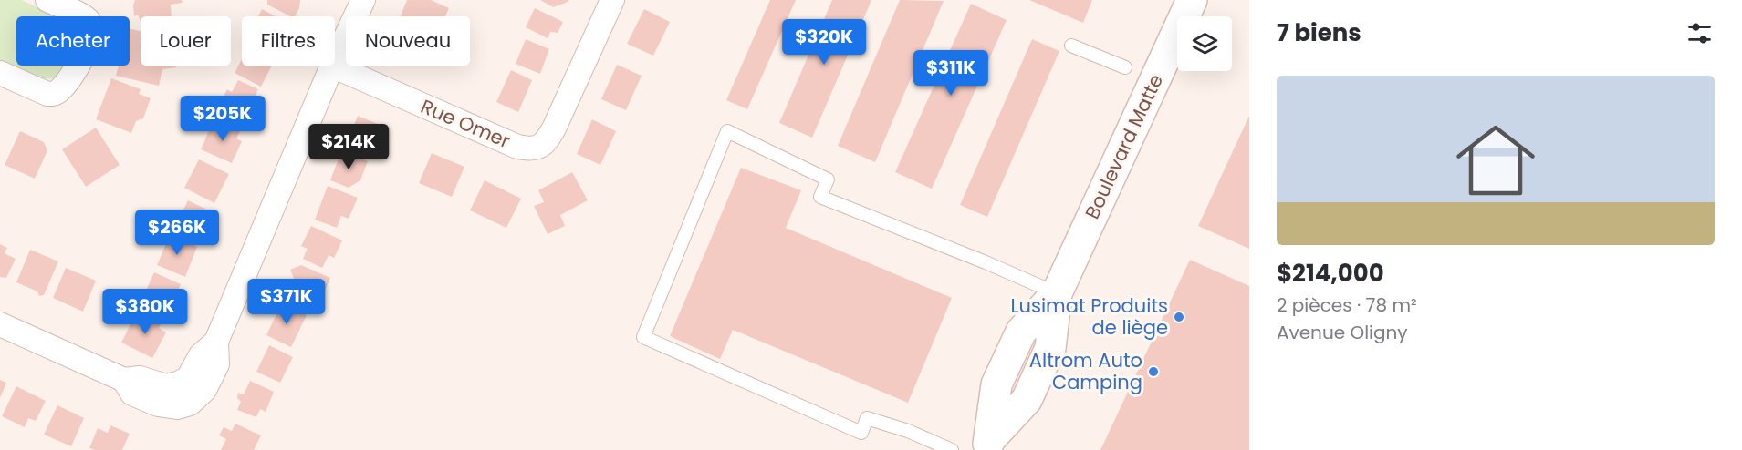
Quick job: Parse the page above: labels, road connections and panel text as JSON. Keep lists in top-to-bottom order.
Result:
{
  "streets": {
    "main road": ["Boulevard Matte"],
    "street": ["Rue Omer"]
  },
  "places": ["Lusimat Produits de liège", "Altrom Auto Camping"],
  "page": {
    "heading": "7 biens",
    "chip": [
      "Acheter",
      "Louer",
      "Filtres",
      "Nouveau"
    ],
    "price": [
      "$320K",
      "$311K",
      "$205K",
      "$214K",
      "$266K",
      "$371K",
      "$380K"
    ],
    "list": [
      {
        "name": "$214,000",
        "note": "2 pièces · 78 m² · Avenue Oligny"
      }
    ]
  }
}
